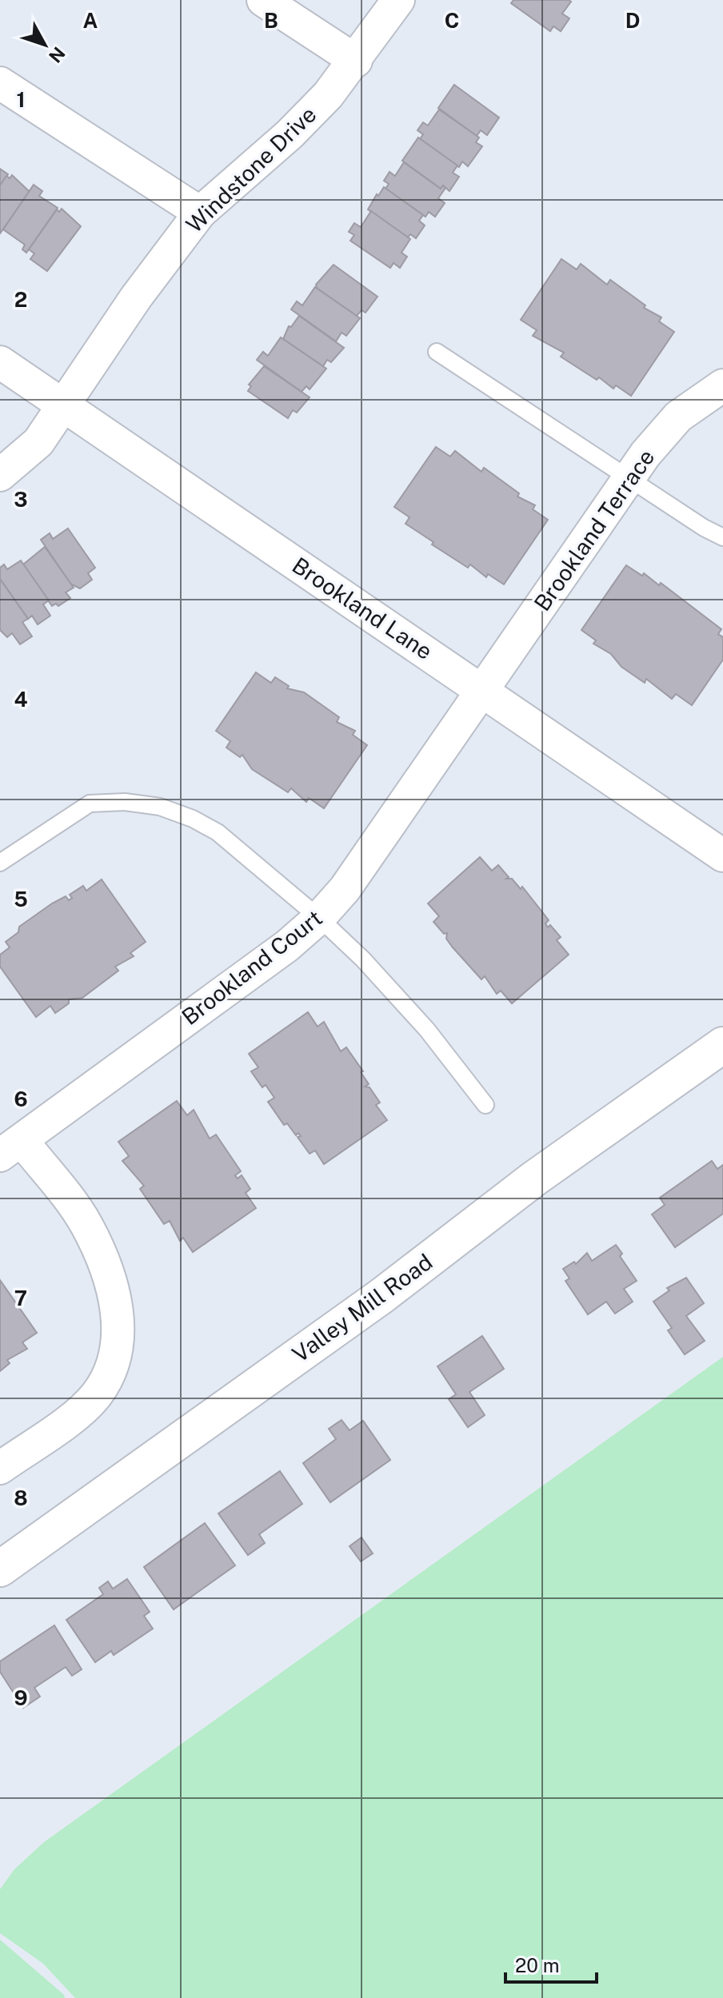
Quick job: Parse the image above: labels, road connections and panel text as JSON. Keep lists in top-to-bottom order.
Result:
{
  "streets": {
    "street": [
      "Windstone Drive",
      "Brookland Terrace",
      "Brookland Lane",
      "Brookland Court",
      "Valley Mill Road"
    ]
  },
  "crossings": [
    ["Windstone Drive", "Brookland Lane"],
    ["Brookland Terrace", "Brookland Lane"],
    ["Brookland Terrace", "Brookland Court"],
    ["Brookland Lane", "Brookland Court"]
  ],
  "scale_bar": "20 m",
  "north": "bottom right",
  "grid": {
    "columns": [
      "A",
      "B",
      "C",
      "D"
    ],
    "rows": [
      "1",
      "2",
      "3",
      "4",
      "5",
      "6",
      "7",
      "8",
      "9"
    ]
  }
}
